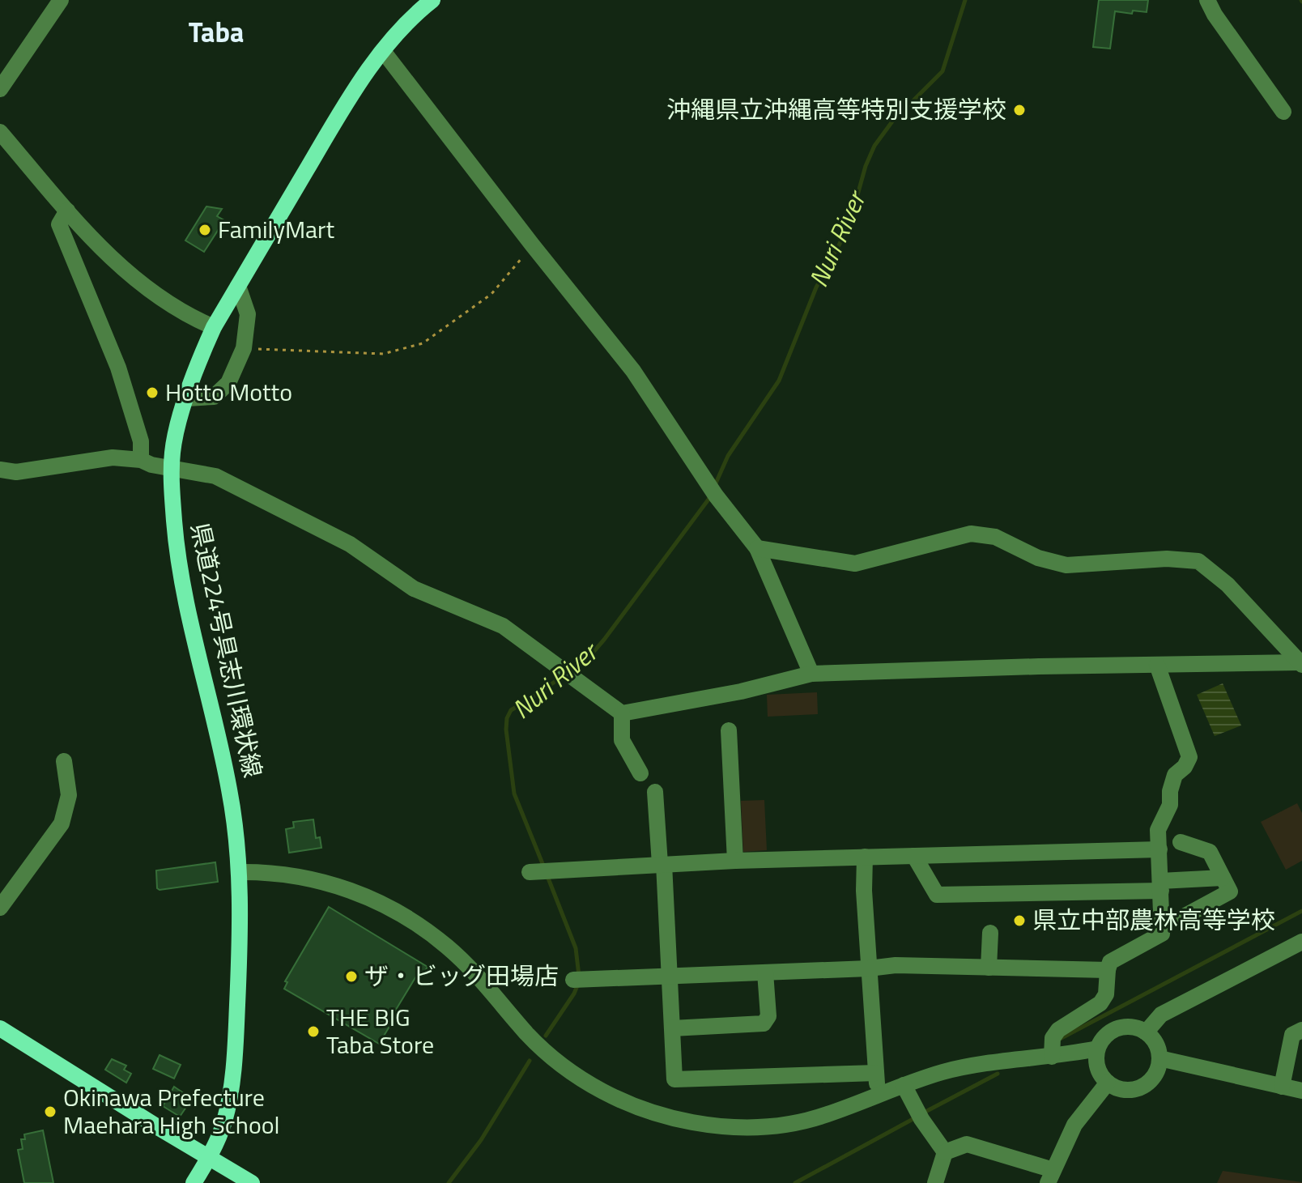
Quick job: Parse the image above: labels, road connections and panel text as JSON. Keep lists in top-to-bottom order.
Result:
{
  "streets": {
    "main road": ["県道224号具志川環状線"]
  },
  "districts": ["Taba"],
  "water": ["Nuri River"],
  "places": [
    "沖縄県立沖縄高等特別支援学校",
    "FamilyMart",
    "Hotto Motto",
    "県立中部農林高等学校",
    "ザ・ビッグ田場店",
    "THE BIG Taba Store",
    "Okinawa Prefecture Maehara High School"
  ]
}
